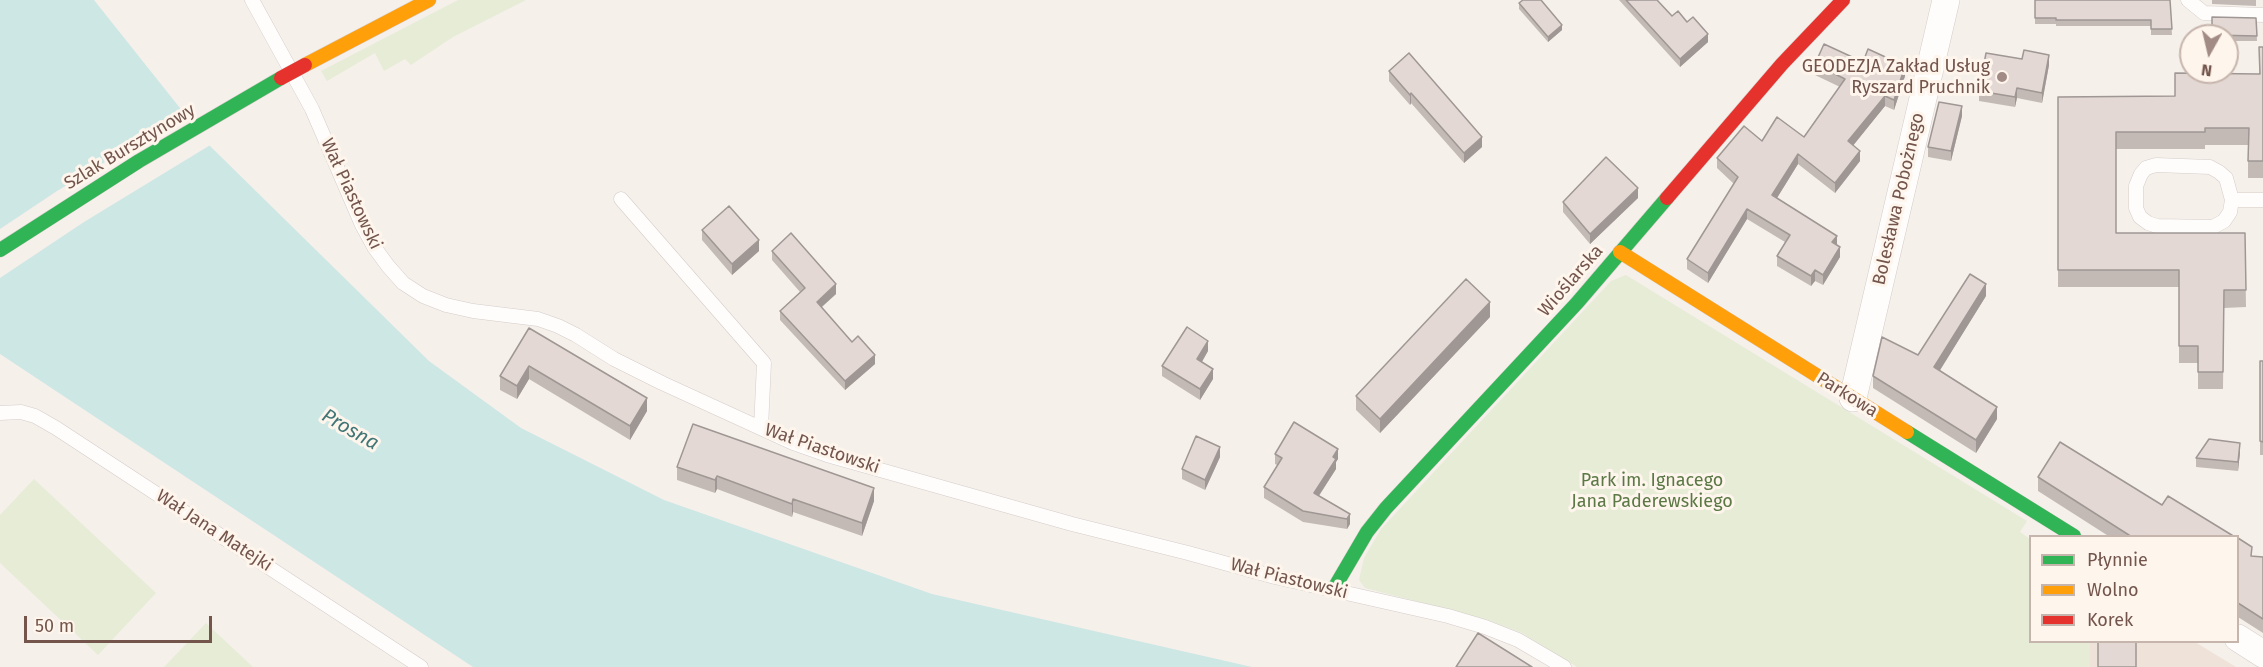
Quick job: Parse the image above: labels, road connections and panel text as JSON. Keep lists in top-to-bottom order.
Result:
{
  "streets": {
    "street": [
      "Szlak Bursztynowy",
      "Bolesława Pobożnego",
      "Wioślarska",
      "Parkowa"
    ],
    "lane": ["Wał Piastowski", "Wał Jana Matejki"]
  },
  "crossings": [
    ["Wał Piastowski", "Wioślarska"],
    ["Bolesława Pobożnego", "Parkowa"],
    ["Wioślarska", "Parkowa"]
  ],
  "water": ["Prosna"],
  "parks": ["Park im. Ignacego Jana Paderewskiego"],
  "places": ["GEODEZJA Zakład Usług Ryszard Pruchnik"],
  "legend": ["Płynnie", "Wolno", "Korek"],
  "scale_bar": "50 m",
  "north": "bottom"
}
